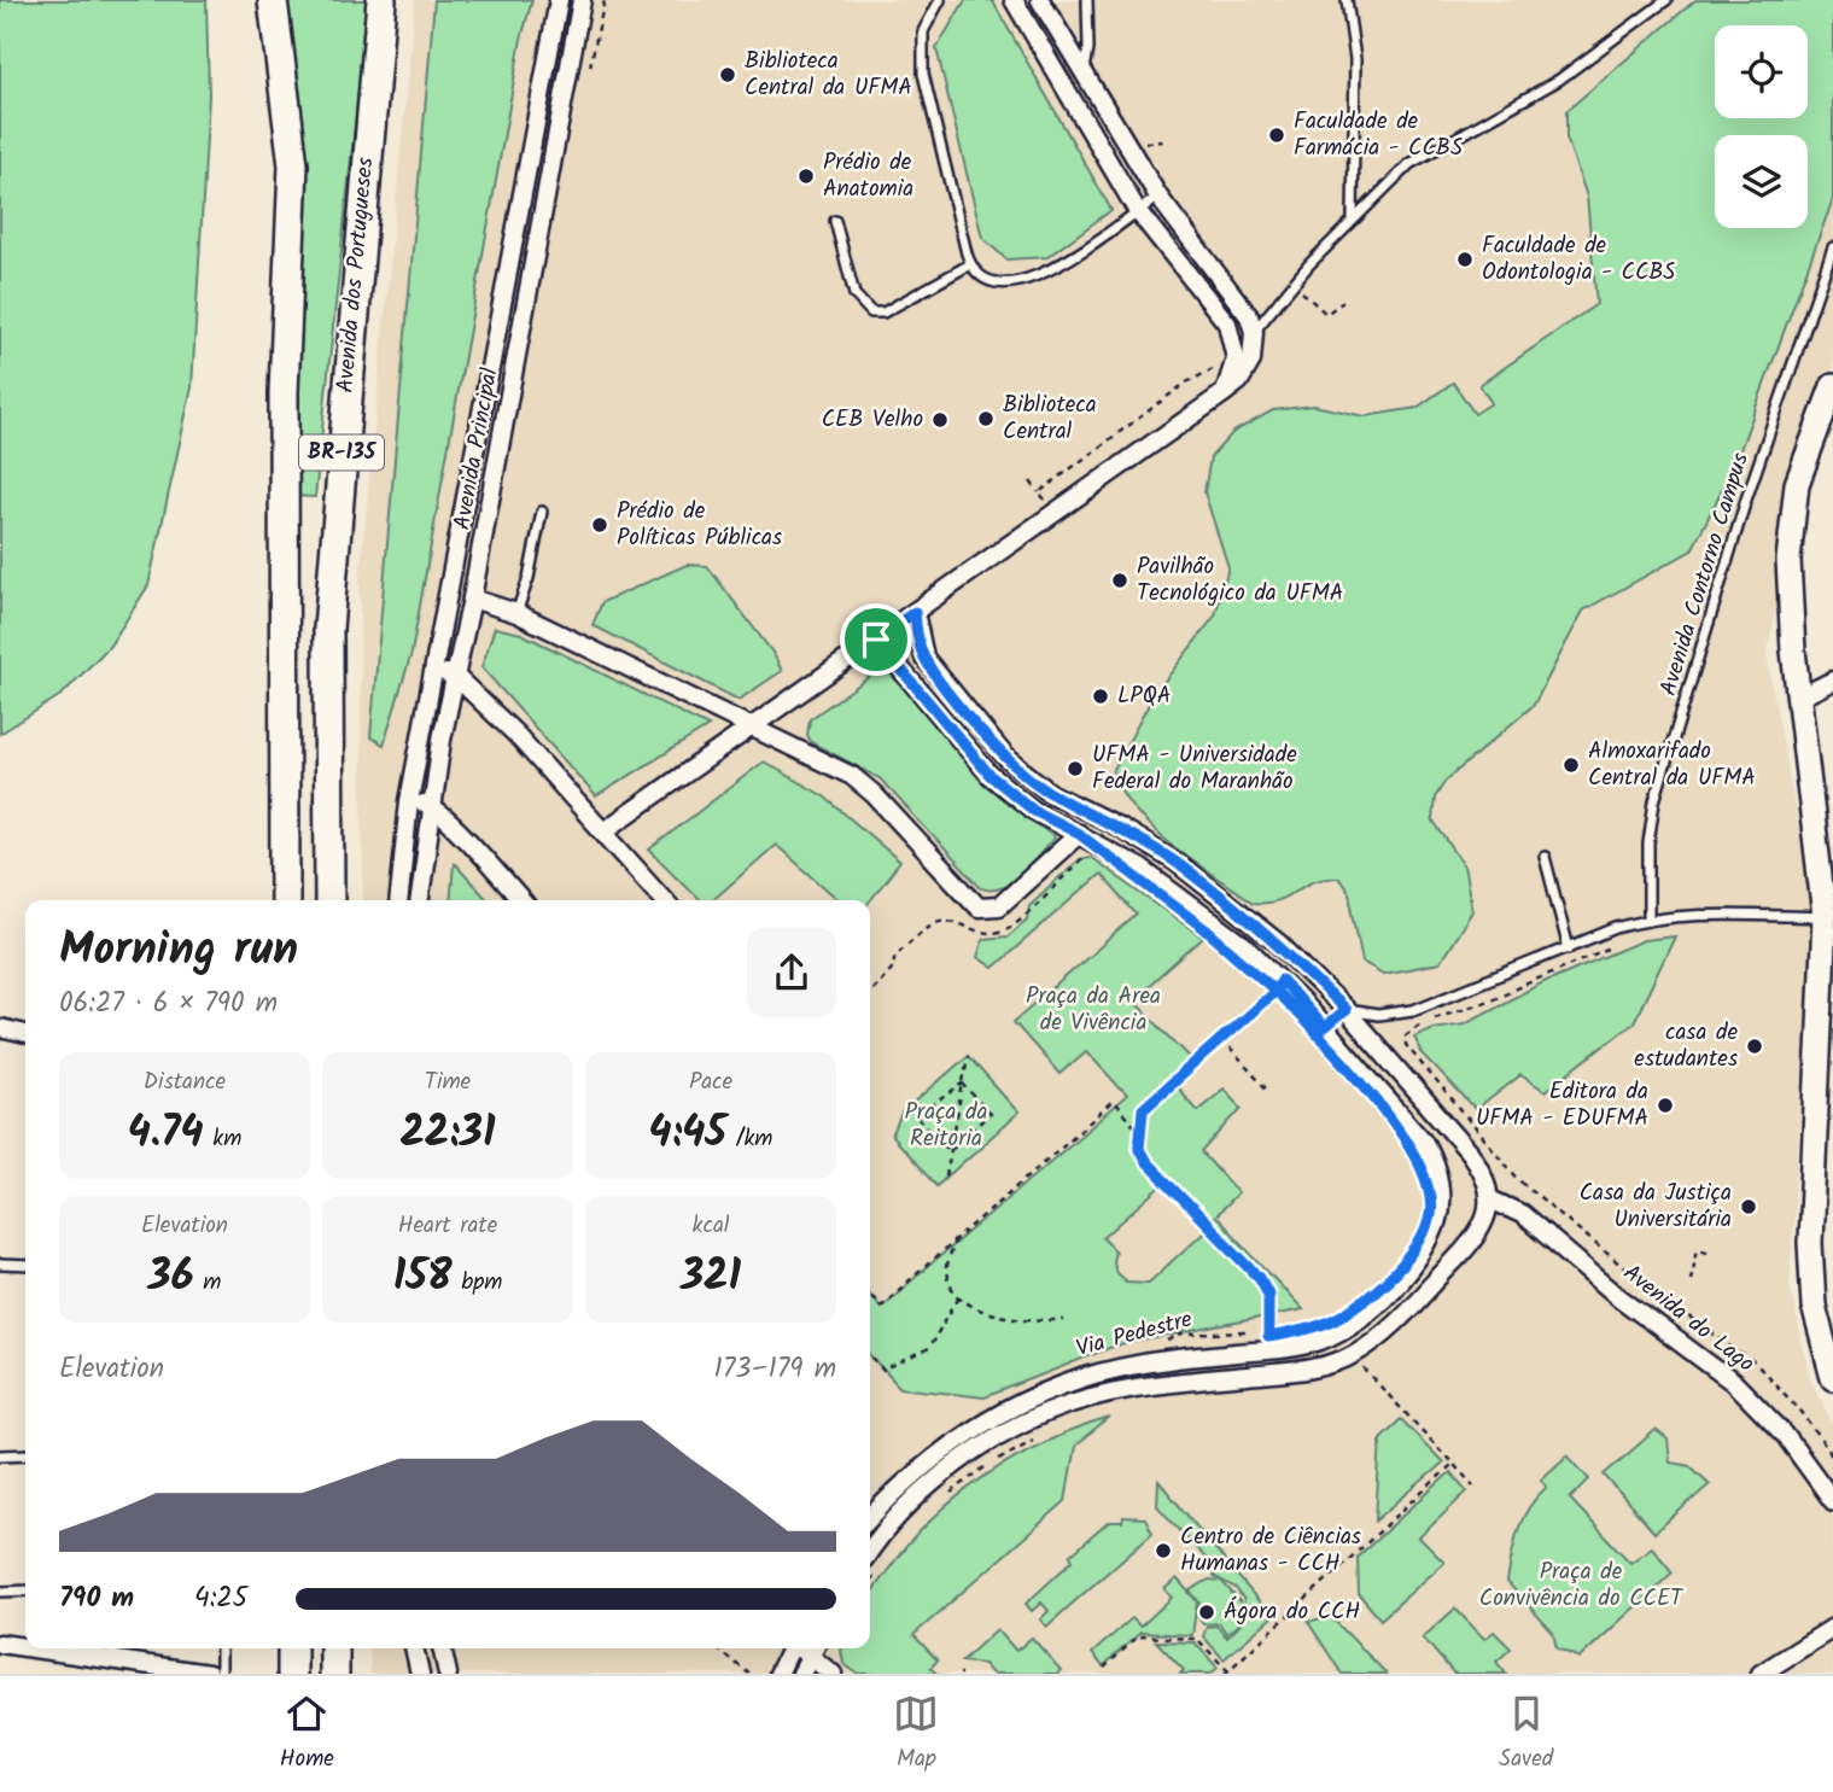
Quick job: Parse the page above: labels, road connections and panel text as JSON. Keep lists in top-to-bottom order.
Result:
{
  "streets": {
    "highway": ["Avenida dos Portugueses", "BR-135"],
    "street": ["Avenida Principal", "Avenida do Lago"],
    "lane": ["Avenida Contorno Campus"],
    "path": ["Via Pedestre"]
  },
  "parks": ["Praça da Area de Vivência", "Praça da Reitoria", "Praça de Convivência do CCET"],
  "places": [
    "Biblioteca Central da UFMA",
    "Faculdade de Farmácia - CCBS",
    "Prédio de Anatomia",
    "Faculdade de Odontologia - CCBS",
    "Biblioteca Central",
    "CEB Velho",
    "Prédio de Políticas Públicas",
    "Pavilhão Tecnológico da UFMA",
    "LPQA",
    "Almoxarifado Central da UFMA",
    "UFMA - Universidade Federal do Maranhão",
    "casa de estudantes",
    "Editora da UFMA - EDUFMA",
    "Casa da Justiça Universitária",
    "Centro de Ciências Humanas - CCH",
    "Ágora do CCH"
  ],
  "page": {
    "heading": ["Morning run", "06:27 · 6 × 790 m"],
    "stats": [
      ["Distance", "4.74 km"],
      ["Time", "22:31"],
      ["Pace", "4:45 /km"],
      ["Elevation", "36 m"],
      ["Heart rate", "158 bpm"],
      ["kcal", "321"]
    ],
    "chart": ["Elevation", "173–179 m"],
    "list": [
      {
        "name": "790 m",
        "note": "4:25"
      }
    ],
    "tabs": ["Home", "Map", "Saved"]
  }
}
